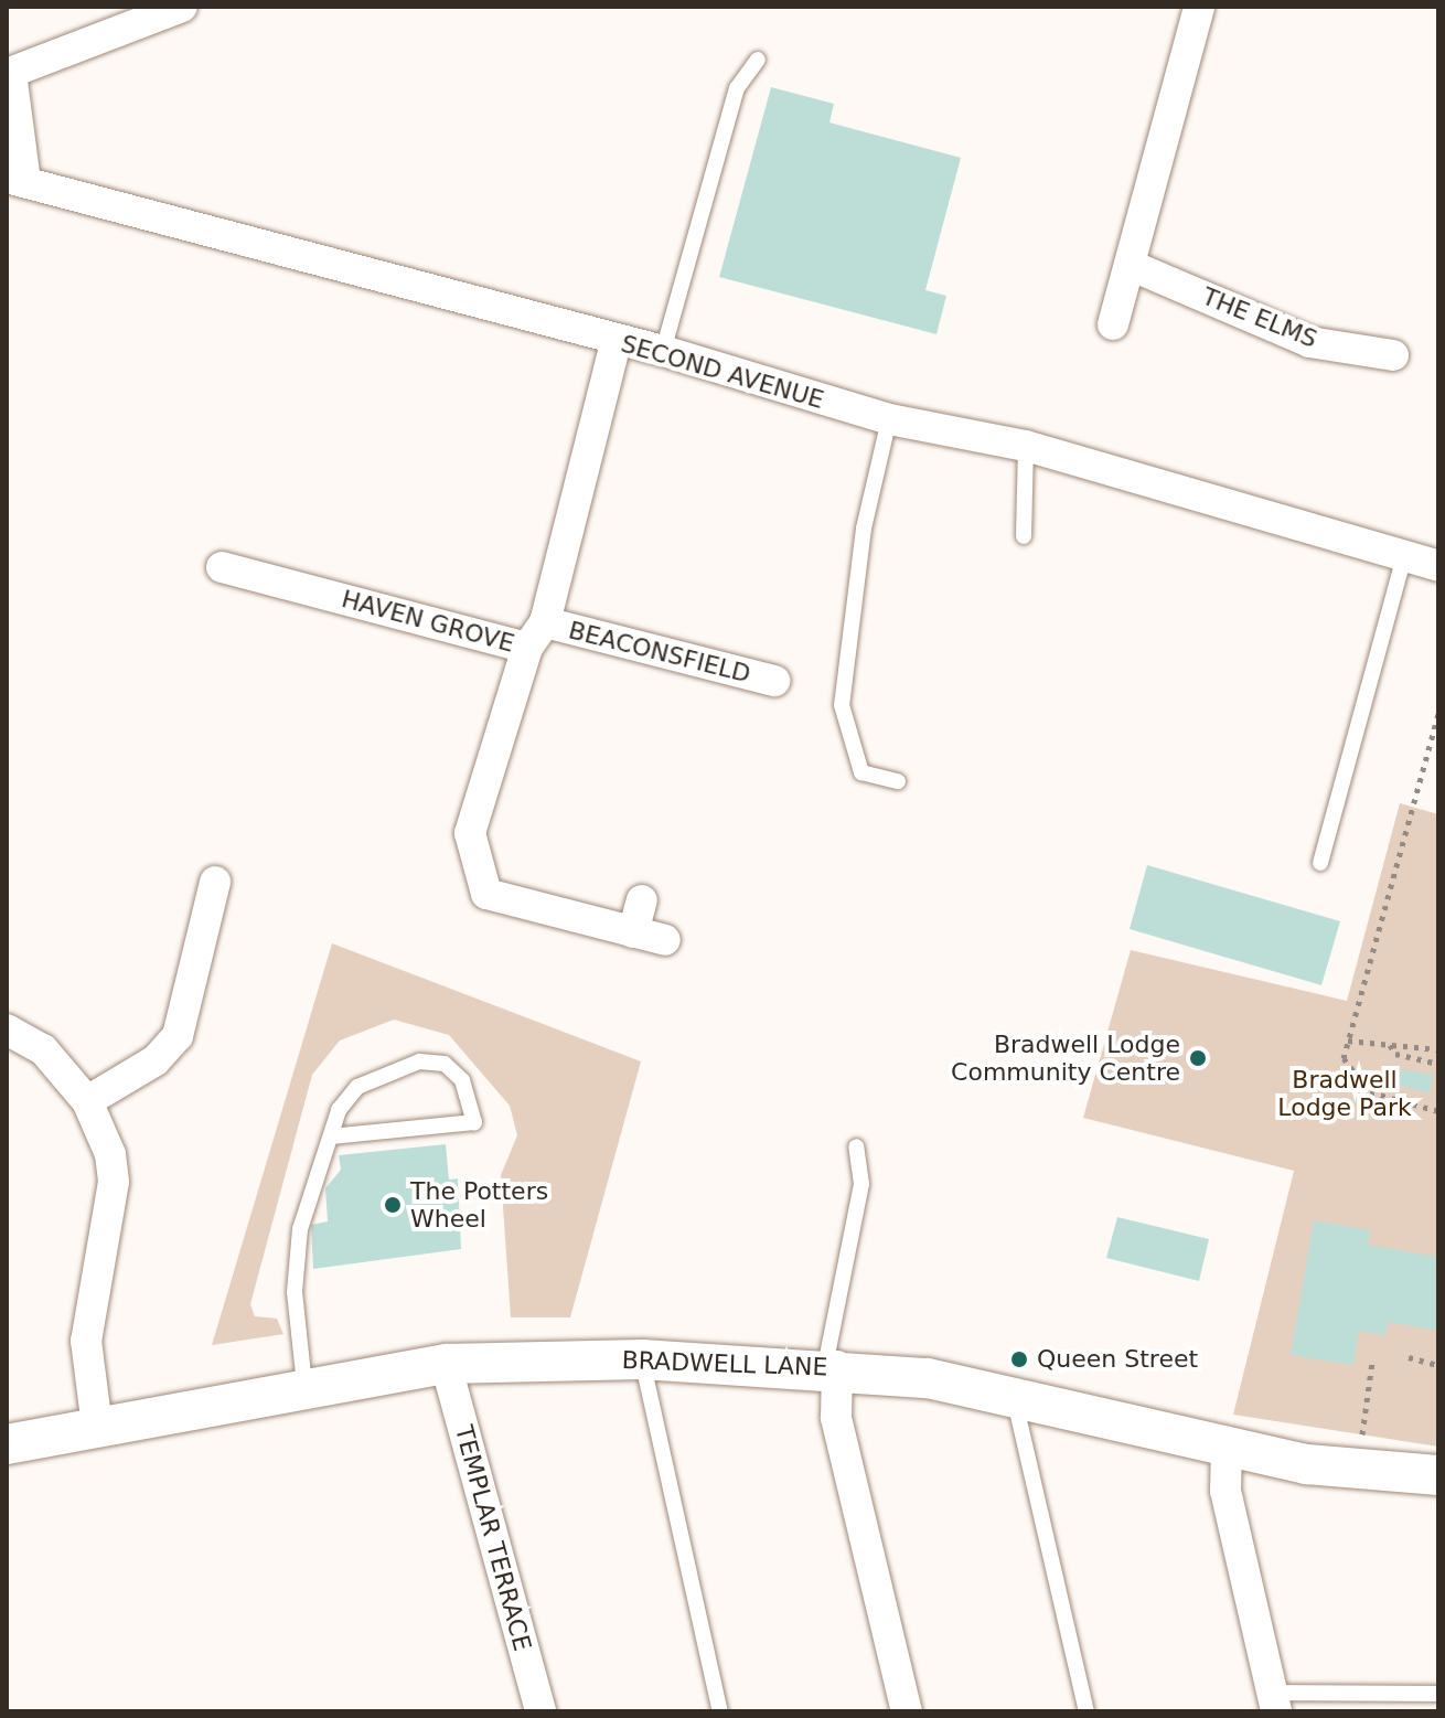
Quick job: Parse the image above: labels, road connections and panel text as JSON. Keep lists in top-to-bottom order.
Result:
{
  "streets": {
    "street": [
      "THE ELMS",
      "SECOND AVENUE",
      "HAVEN GROVE",
      "BEACONSFIELD",
      "BRADWELL LANE",
      "TEMPLAR TERRACE"
    ]
  },
  "crossings": [
    ["SECOND AVENUE", "HAVEN GROVE"],
    ["HAVEN GROVE", "BEACONSFIELD"],
    ["BRADWELL LANE", "TEMPLAR TERRACE"]
  ],
  "parks": ["Bradwell Lodge Park"],
  "places": ["Bradwell Lodge Community Centre", "The Potters Wheel", "Queen Street"]
}
